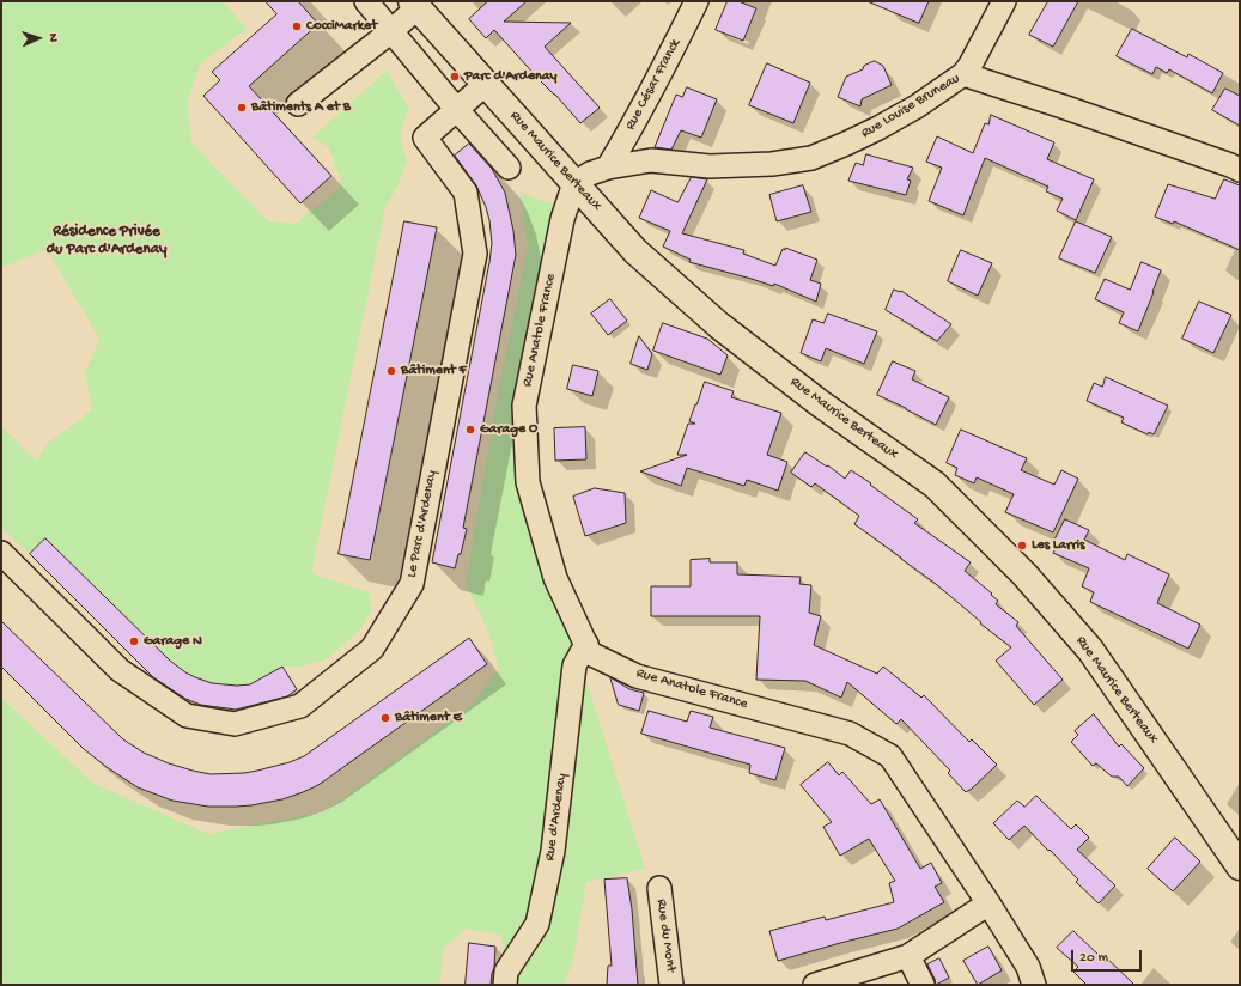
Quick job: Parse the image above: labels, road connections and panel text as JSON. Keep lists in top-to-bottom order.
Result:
{
  "streets": {
    "main road": ["Rue Maurice Berteaux"],
    "street": [
      "Rue César Franck",
      "Rue Louise Bruneau",
      "Rue Anatole France",
      "Le Parc d'Ardenay",
      "Rue d'Ardenay",
      "Rue du Mont"
    ]
  },
  "crossings": [
    ["Rue César Franck", "Rue Louise Bruneau"],
    ["Rue Louise Bruneau", "Rue Maurice Berteaux"],
    ["Rue Louise Bruneau", "Rue Anatole France"],
    ["Rue Maurice Berteaux", "Rue Anatole France"],
    ["Rue Anatole France", "Rue d'Ardenay"]
  ],
  "districts": ["Résidence Privée du Parc d'Ardenay"],
  "places": [
    "CocciMarket",
    "Parc d'Ardenay",
    "Bâtiments A et B",
    "Bâtiment F",
    "Garage O",
    "Les Larris",
    "Garage N",
    "Bâtiment E"
  ],
  "scale_bar": "20 m",
  "north": "right"
}
